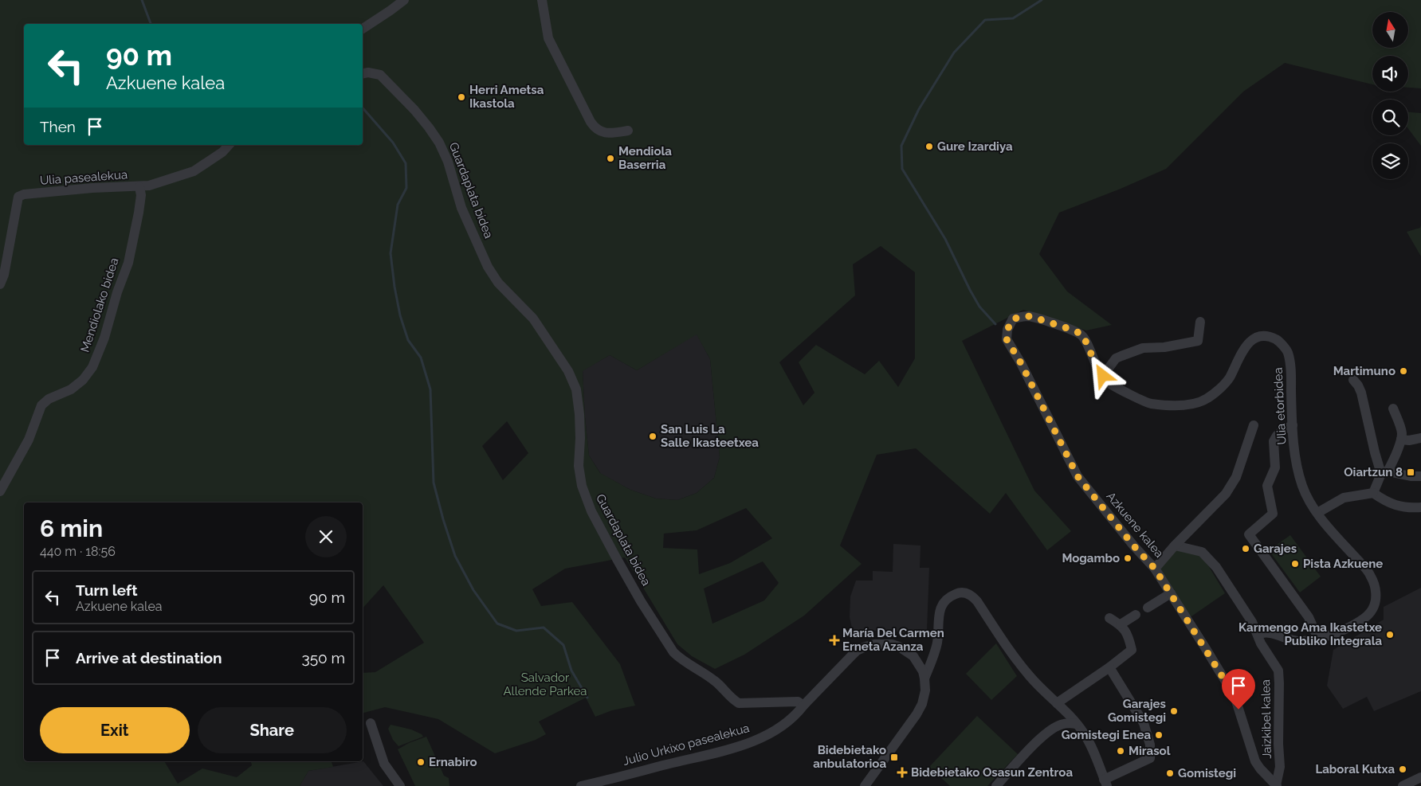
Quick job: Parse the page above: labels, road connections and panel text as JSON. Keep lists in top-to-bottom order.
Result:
{
  "streets": {
    "street": [
      "Ulia pasealekua",
      "Guardaplata bidea",
      "Mendiolako bidea",
      "Ulia etorbidea",
      "Azkuene kalea",
      "Jaizkibel kalea",
      "Julio Urkixo pasealekua"
    ]
  },
  "crossings": [
    ["Ulia pasealekua", "Mendiolako bidea"],
    ["Guardaplata bidea", "Julio Urkixo pasealekua"],
    ["Ulia etorbidea", "Azkuene kalea"],
    ["Ulia etorbidea", "Jaizkibel kalea"],
    ["Azkuene kalea", "Jaizkibel kalea"]
  ],
  "parks": ["Salvador Allende Parkea"],
  "places": {
    "other": [
      "Herri Ametsa Ikastola",
      "Gure Izardiya",
      "Mendiola Baserria",
      "Martimuno",
      "San Luis La Salle Ikasteetxea",
      "Garajes",
      "Mogambo",
      "Pista Azkuene",
      "Karmengo Ama Ikastetxe Publiko Integrala",
      "Garajes Gomistegi",
      "Gomistegi Enea",
      "Mirasol",
      "Ernabiro",
      "Laboral Kutxa",
      "Gomistegi"
    ],
    "transit": ["Oiartzun 8", "Bidebietako anbulatorioa"],
    "health": ["María Del Carmen Erneta Azanza", "Bidebietako Osasun Zentroa"]
  },
  "north": "top",
  "page": {
    "turn": ["90 m", "Azkuene kalea"],
    "then": "Then",
    "heading": ["6 min", "440 m · 18:56"],
    "list": [
      {
        "name": "Turn left",
        "note": "Azkuene kalea",
        "value": "90 m"
      },
      {
        "name": "Arrive at destination",
        "value": "350 m"
      }
    ],
    "buttons": ["Exit", "Share"]
  }
}
